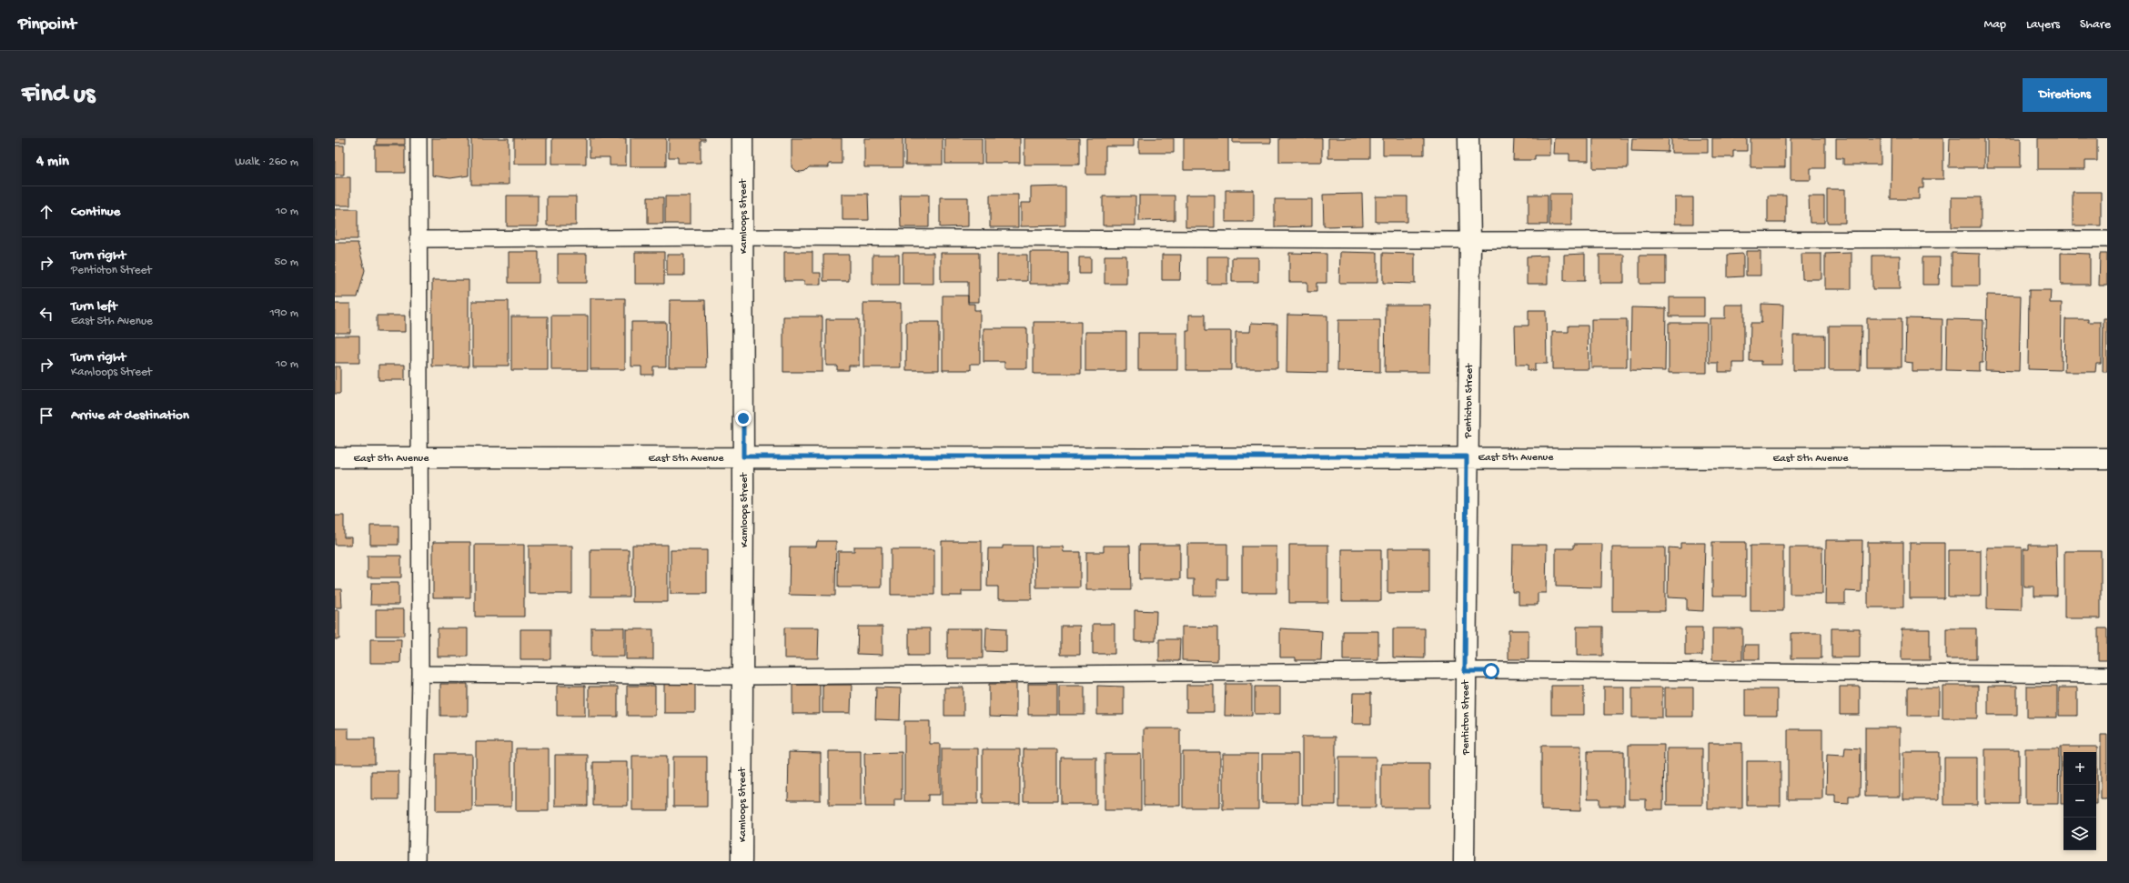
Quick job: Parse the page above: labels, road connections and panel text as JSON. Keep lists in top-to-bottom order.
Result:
{
  "streets": {
    "street": ["Kamloops Street", "Penticton Street", "East 5th Avenue"]
  },
  "crossings": [
    ["Kamloops Street", "East 5th Avenue"],
    ["Penticton Street", "East 5th Avenue"]
  ],
  "page": {
    "header": "Pinpoint",
    "nav": ["Map", "Layers", "Share"],
    "buttons": "Directions",
    "title": "Find us",
    "heading": ["4 min", "Walk · 260 m"],
    "list": [
      ["Continue", "10 m"],
      ["Turn right", "Penticton Street", "50 m"],
      ["Turn left", "East 5th Avenue", "190 m"],
      ["Turn right", "Kamloops Street", "10 m"],
      "Arrive at destination"
    ],
    "map_buttons": ["+", "−"]
  }
}
